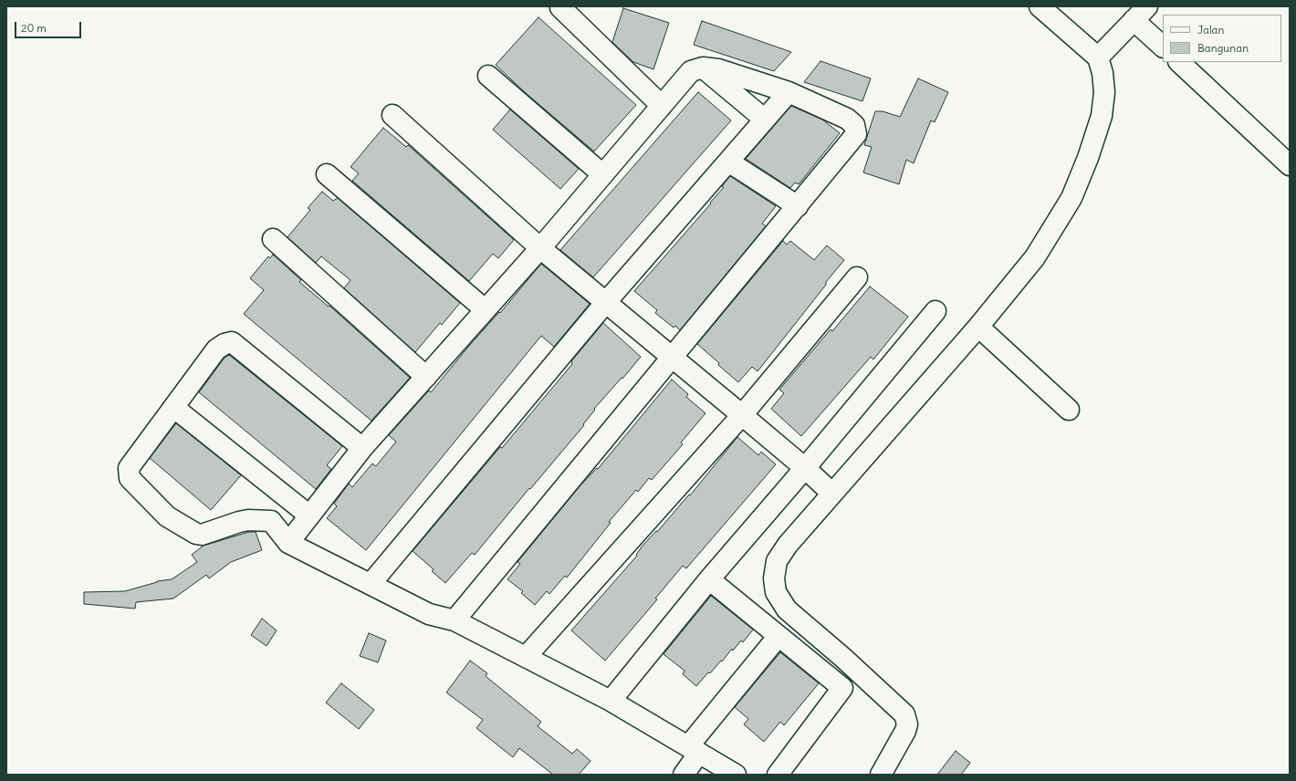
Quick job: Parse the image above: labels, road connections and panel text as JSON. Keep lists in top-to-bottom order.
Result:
{
  "legend": ["Jalan", "Bangunan"],
  "scale_bar": "20 m"
}
